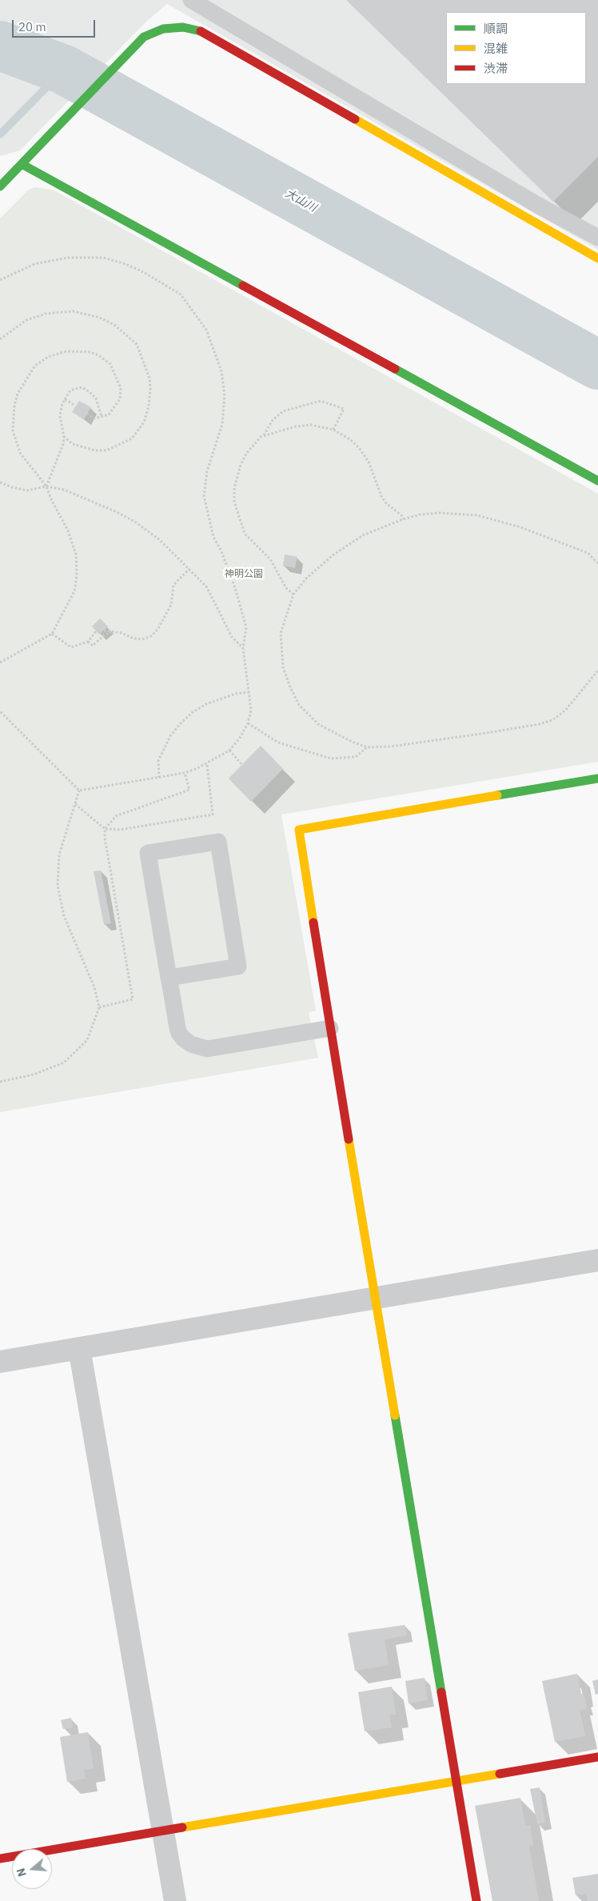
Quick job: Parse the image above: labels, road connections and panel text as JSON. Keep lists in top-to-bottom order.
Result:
{
  "water": ["大山川"],
  "parks": ["神明公園"],
  "legend": ["順調", "混雑", "渋滞"],
  "scale_bar": "20 m",
  "north": "left"
}
